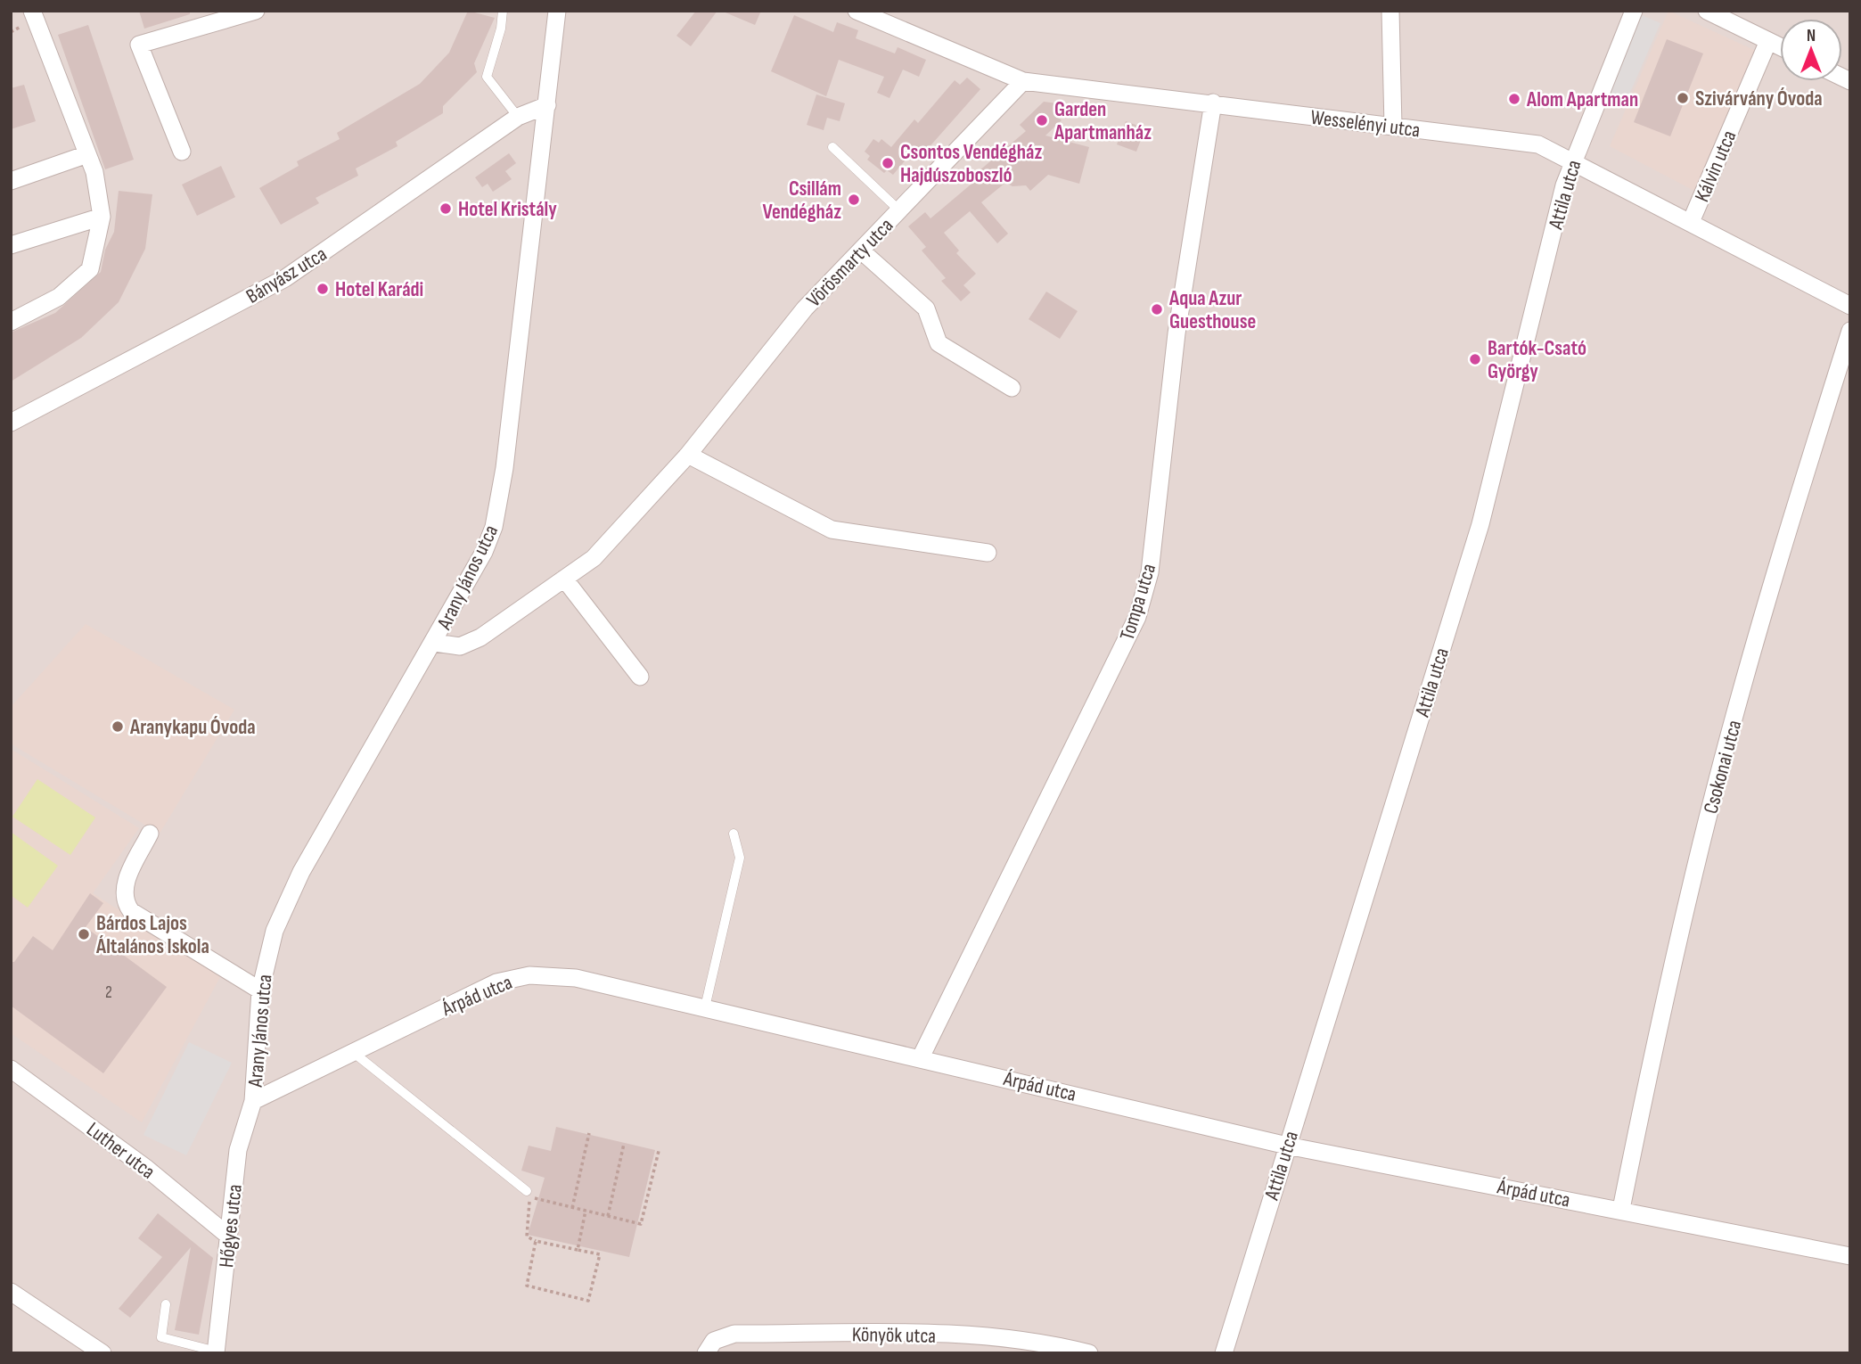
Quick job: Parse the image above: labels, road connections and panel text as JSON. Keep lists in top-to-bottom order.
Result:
{
  "streets": {
    "street": [
      "Wesselényi utca",
      "Kálvin utca",
      "Attila utca",
      "Vörösmarty utca",
      "Bányász utca",
      "Arany János utca",
      "Tompa utca",
      "Csokonai utca",
      "Árpád utca",
      "Luther utca",
      "Hőgyes utca",
      "Könyök utca"
    ]
  },
  "crossings": [
    ["Wesselényi utca", "Kálvin utca"],
    ["Wesselényi utca", "Attila utca"],
    ["Wesselényi utca", "Vörösmarty utca"],
    ["Wesselényi utca", "Tompa utca"],
    ["Attila utca", "Árpád utca"],
    ["Vörösmarty utca", "Arany János utca"],
    ["Bányász utca", "Arany János utca"],
    ["Arany János utca", "Árpád utca"],
    ["Arany János utca", "Hőgyes utca"],
    ["Tompa utca", "Árpád utca"],
    ["Csokonai utca", "Árpád utca"],
    ["Árpád utca", "Hőgyes utca"],
    ["Luther utca", "Hőgyes utca"]
  ],
  "places": [
    "Szivárvány Óvoda",
    "Alom Apartman",
    "Garden Apartmanház",
    "Csontos Vendégház Hajdúszoboszló",
    "Csillám Vendégház",
    "Hotel Kristály",
    "Hotel Karádi",
    "Aqua Azur Guesthouse",
    "Bartók-Csató György",
    "Aranykapu Óvoda",
    "Bárdos Lajos Általános Iskola"
  ],
  "house_numbers": ["2"],
  "north": "top"
}
